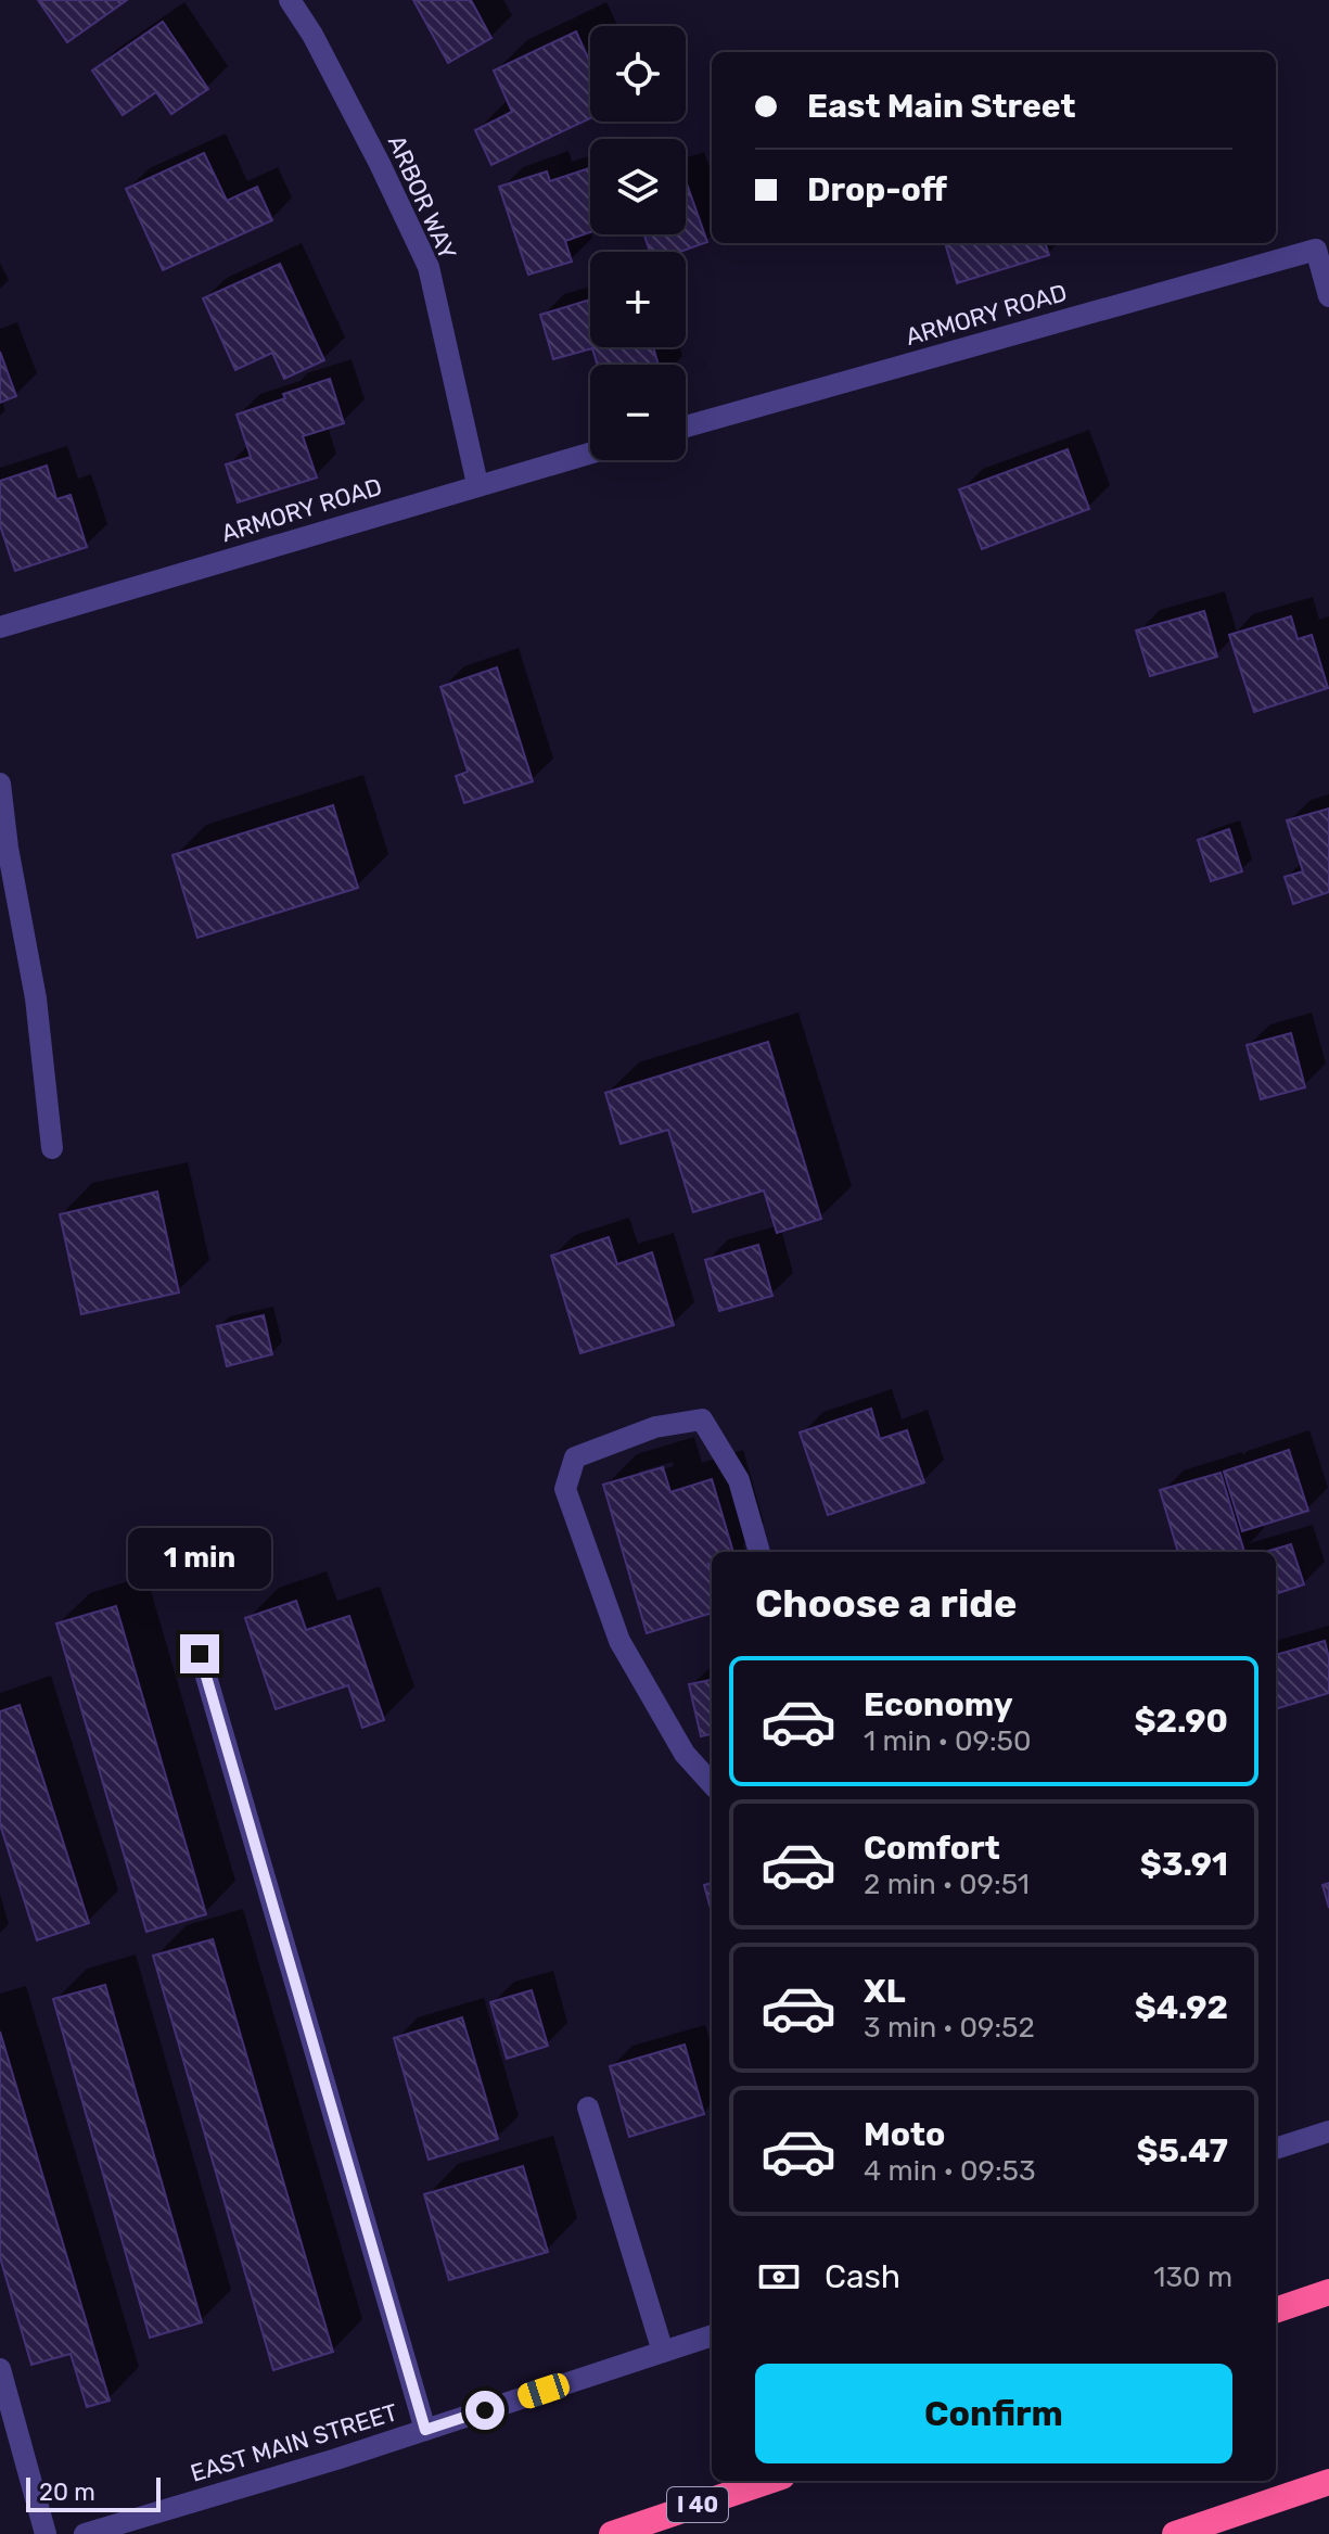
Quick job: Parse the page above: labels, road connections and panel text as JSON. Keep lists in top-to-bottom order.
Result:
{
  "streets": {
    "highway": ["I 40"],
    "street": ["ARBOR WAY", "ARMORY ROAD", "EAST MAIN STREET"]
  },
  "crossings": [
    ["ARBOR WAY", "ARMORY ROAD"]
  ],
  "scale_bar": "20 m",
  "page": {
    "map_buttons": ["+", "−"],
    "banner": ["East Main Street", "Drop-off"],
    "bubble": "1 min",
    "heading": "Choose a ride",
    "list": [
      {
        "name": "Economy",
        "note": "1 min · 09:50",
        "value": "$2.90"
      },
      {
        "name": "Comfort",
        "note": "2 min · 09:51",
        "value": "$3.91"
      },
      {
        "name": "XL",
        "note": "3 min · 09:52",
        "value": "$4.92"
      },
      {
        "name": "Moto",
        "note": "4 min · 09:53",
        "value": "$5.47"
      }
    ],
    "pay": ["Cash", "130 m"],
    "buttons": "Confirm",
    "scale": "20 m"
  }
}
